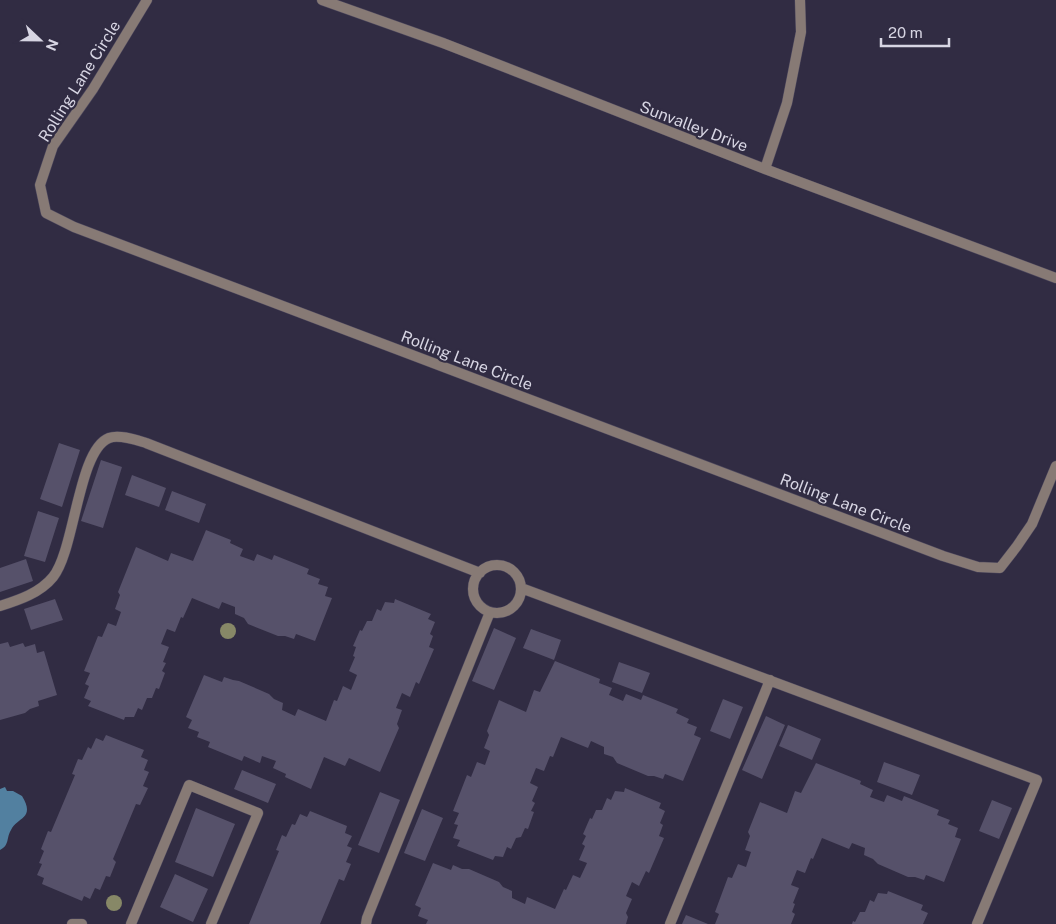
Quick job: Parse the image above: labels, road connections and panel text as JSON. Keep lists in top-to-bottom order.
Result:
{
  "streets": {
    "street": ["Rolling Lane Circle", "Sunvalley Drive"]
  },
  "scale_bar": "20 m",
  "north": "right"
}
